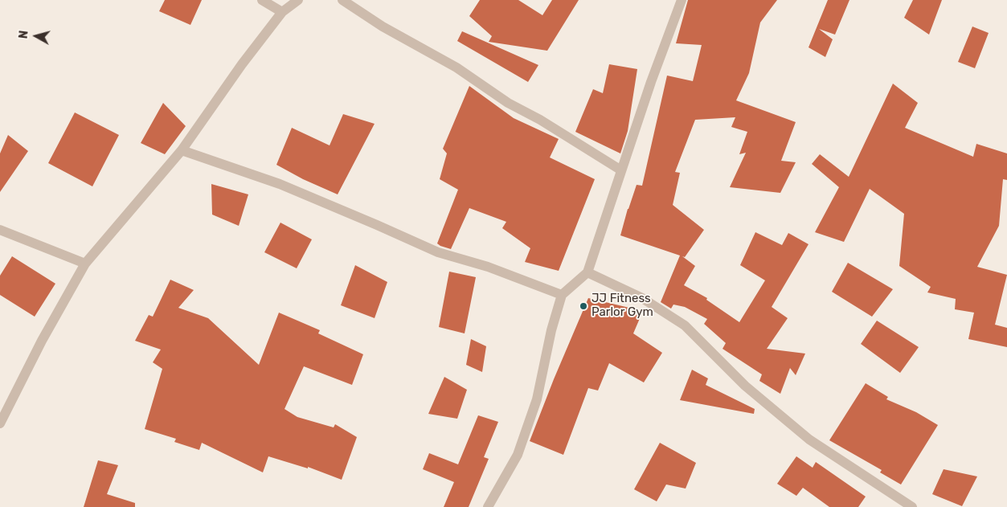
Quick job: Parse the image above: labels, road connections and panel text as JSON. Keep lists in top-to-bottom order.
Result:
{
  "places": ["JJ Fitness Parlor Gym"],
  "north": "left"
}
